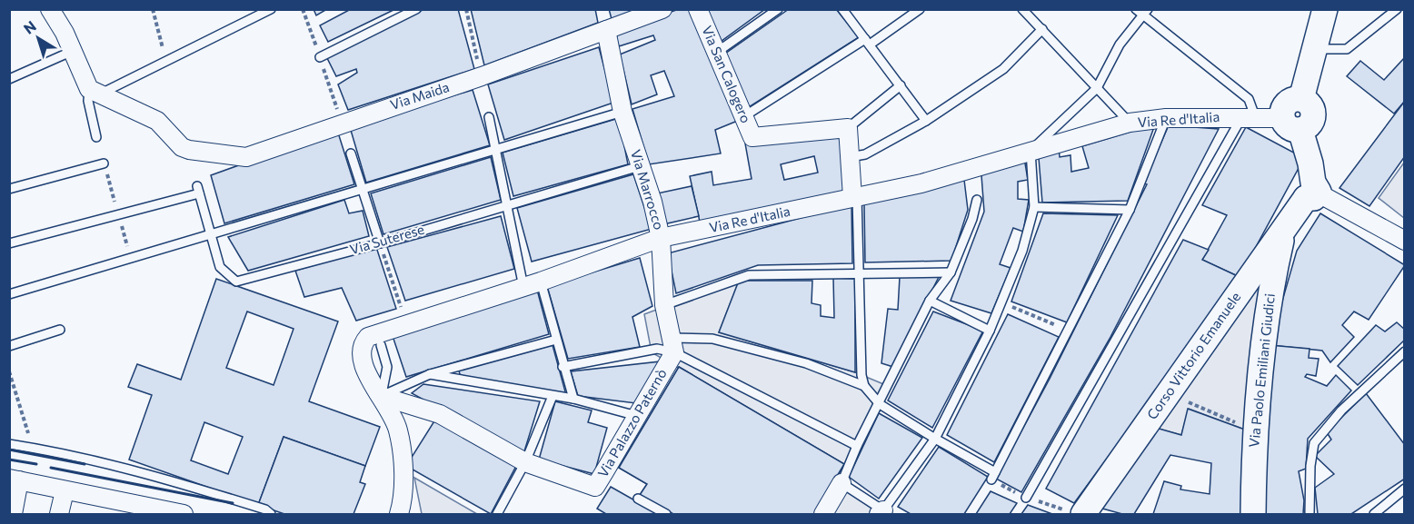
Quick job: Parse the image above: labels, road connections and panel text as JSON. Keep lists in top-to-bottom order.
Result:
{
  "streets": {
    "street": [
      "Via San Calogero",
      "Via Maida",
      "Via Re d'Italia",
      "Via Marrocco",
      "Corso Vittorio Emanuele",
      "Via Paolo Emiliani Giudici",
      "Via Palazzo Paternò"
    ],
    "lane": ["Via Suterese"]
  },
  "crossings": [
    ["Via Maida", "Via Marrocco"],
    ["Via Re d'Italia", "Via Marrocco"],
    ["Via Marrocco", "Via Suterese"],
    ["Via Marrocco", "Via Palazzo Paternò"],
    ["Corso Vittorio Emanuele", "Via Paolo Emiliani Giudici"]
  ],
  "north": "top left"
}
